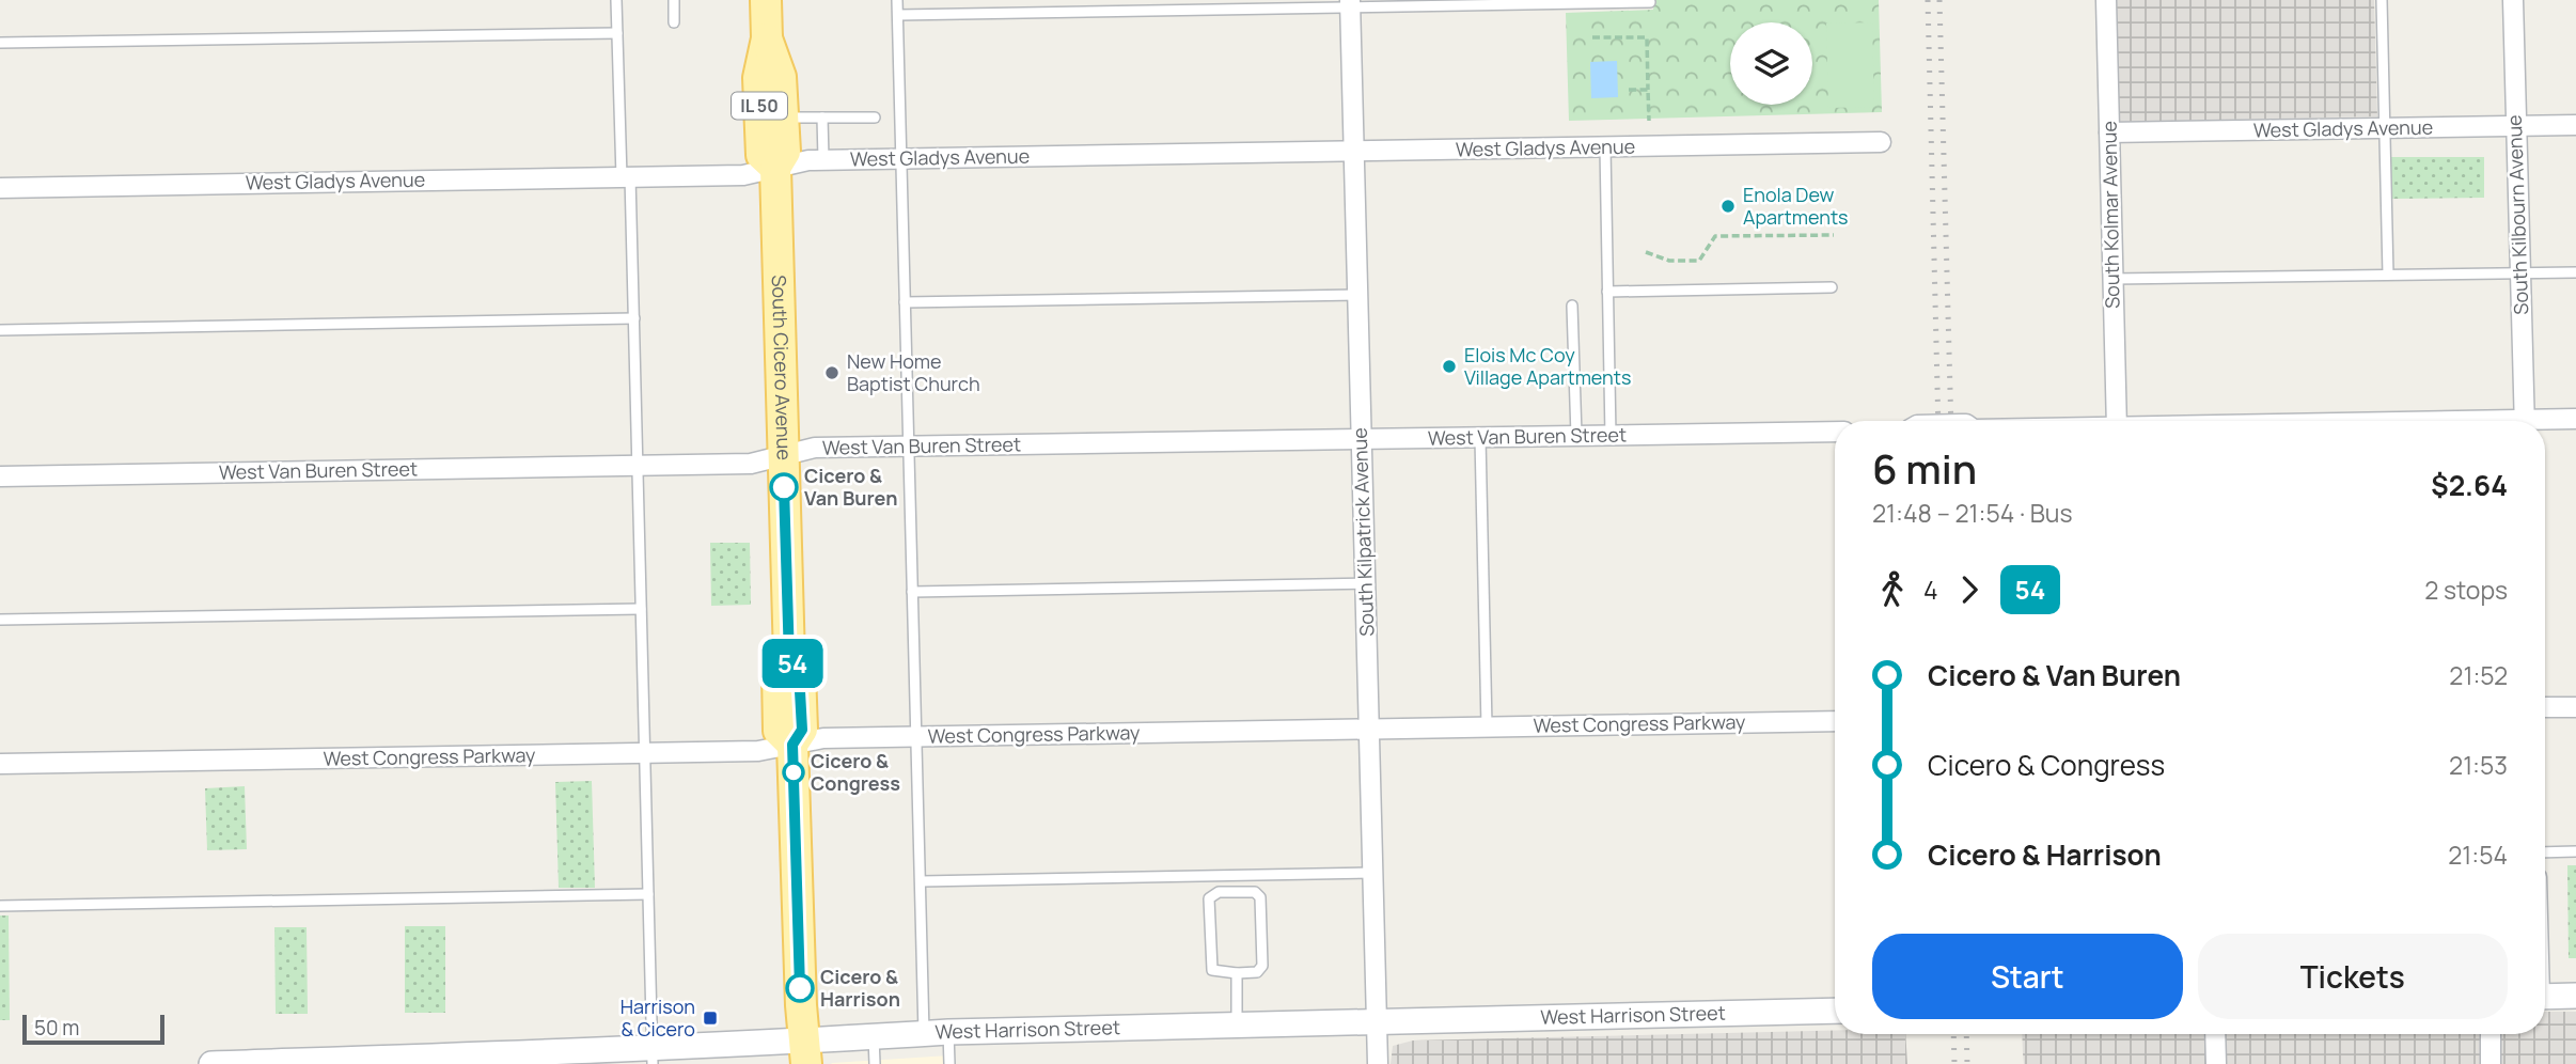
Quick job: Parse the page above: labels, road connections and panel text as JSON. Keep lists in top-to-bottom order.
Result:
{
  "streets": {
    "main road": ["IL 50", "South Cicero Avenue"],
    "street": [
      "West Gladys Avenue",
      "South Kolmar Avenue",
      "South Kilbourn Avenue",
      "West Van Buren Street",
      "South Kilpatrick Avenue",
      "West Congress Parkway",
      "West Harrison Street"
    ]
  },
  "crossings": [
    ["West Gladys Avenue", "South Kolmar Avenue"],
    ["West Gladys Avenue", "South Kilbourn Avenue"],
    ["West Gladys Avenue", "South Cicero Avenue"],
    ["West Gladys Avenue", "South Kilpatrick Avenue"],
    ["South Cicero Avenue", "West Van Buren Street"],
    ["South Cicero Avenue", "West Congress Parkway"],
    ["South Cicero Avenue", "West Harrison Street"],
    ["West Van Buren Street", "South Kilpatrick Avenue"],
    ["South Kilpatrick Avenue", "West Congress Parkway"],
    ["South Kilpatrick Avenue", "West Harrison Street"]
  ],
  "places": {
    "other": [
      "Enola Dew Apartments",
      "Elois Mc Coy Village Apartments",
      "New Home Baptist Church",
      "Cicero & Van Buren",
      "Cicero & Congress",
      "Cicero & Harrison"
    ],
    "transit": ["Harrison & Cicero"]
  },
  "lines": ["bus line 54"],
  "scale_bar": "50 m",
  "page": {
    "on_map": "54",
    "heading": ["6 min", "21:48 – 21:54 · Bus", "$2.64"],
    "legs": ["4", "54", "2 stops"],
    "list": [
      {
        "name": "Cicero & Van Buren",
        "value": "21:52"
      },
      {
        "name": "Cicero & Congress",
        "value": "21:53"
      },
      {
        "name": "Cicero & Harrison",
        "value": "21:54"
      }
    ],
    "buttons": ["Start", "Tickets"],
    "scale": "50 m"
  }
}
